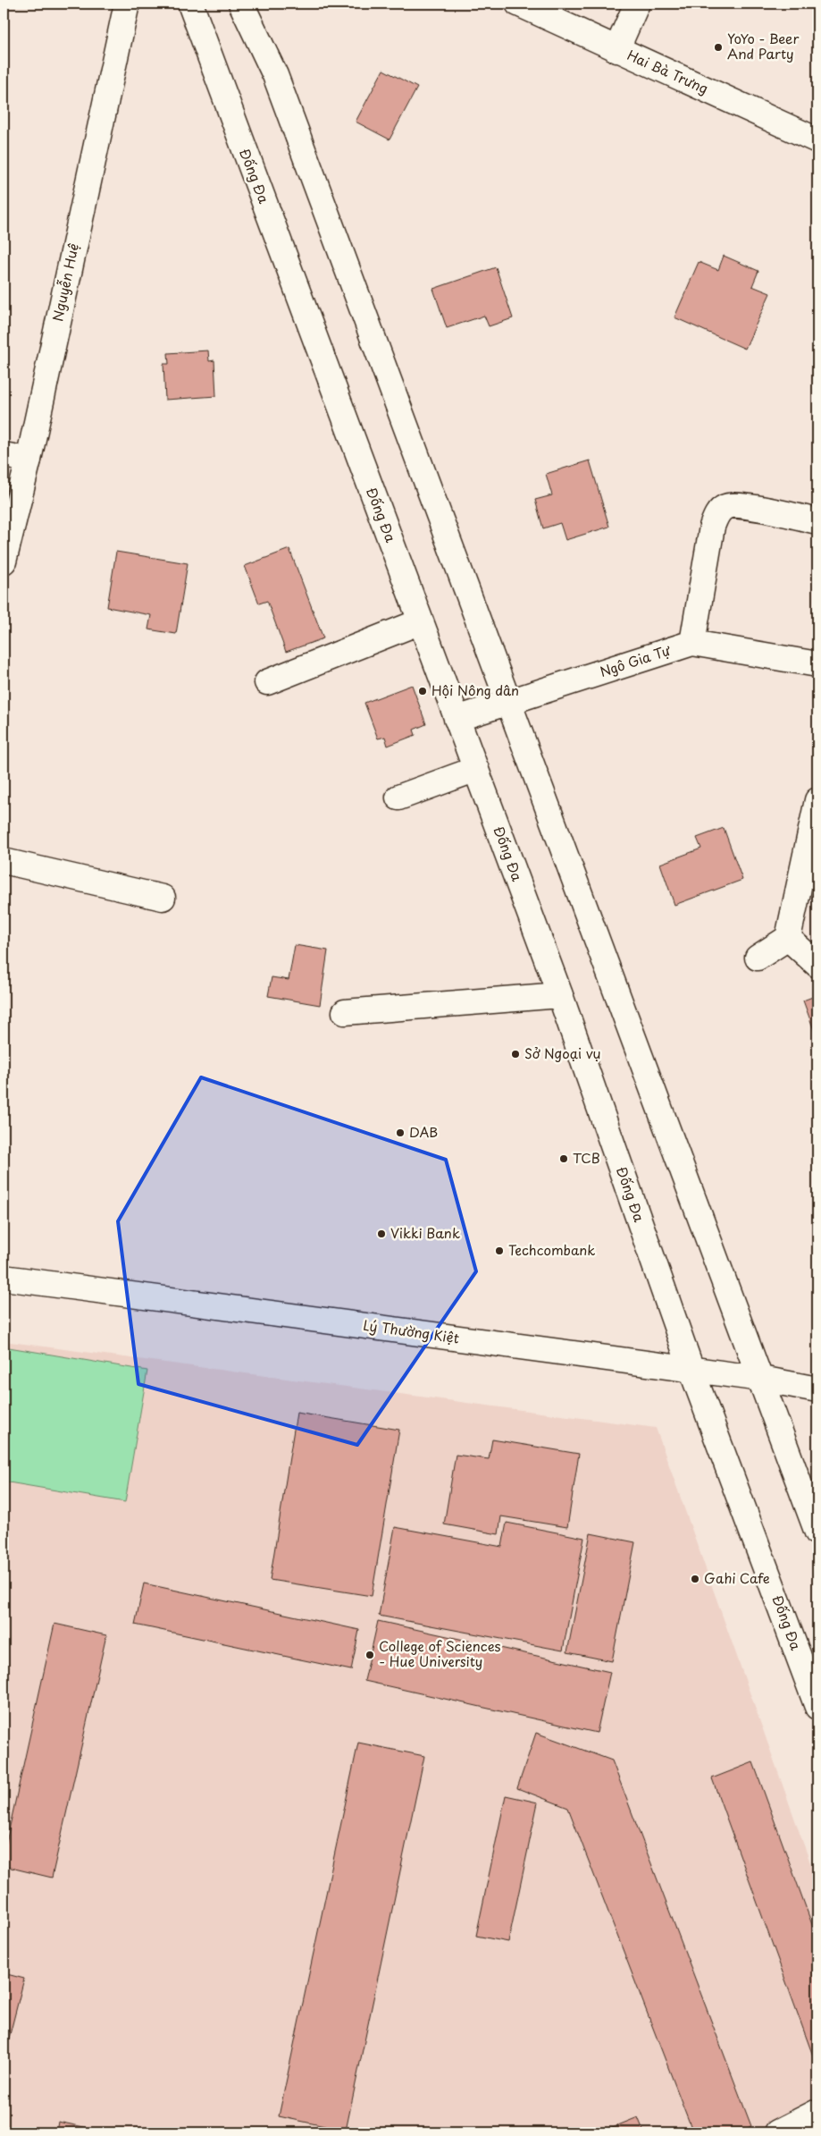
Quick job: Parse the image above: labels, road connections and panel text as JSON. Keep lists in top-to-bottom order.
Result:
{
  "streets": {
    "street": [
      "Hai Bà Trưng",
      "Đống Đa",
      "Nguyễn Huệ",
      "Ngô Gia Tự",
      "Lý Thường Kiệt"
    ]
  },
  "crossings": [
    ["Đống Đa", "Ngô Gia Tự"],
    ["Đống Đa", "Lý Thường Kiệt"]
  ],
  "places": [
    "YoYo - Beer And Party",
    "Hội Nông dân",
    "Sở Ngoại vụ",
    "DAB",
    "TCB",
    "Vikki Bank",
    "Techcombank",
    "Gahi Cafe",
    "College of Sciences - Hue University"
  ]
}
